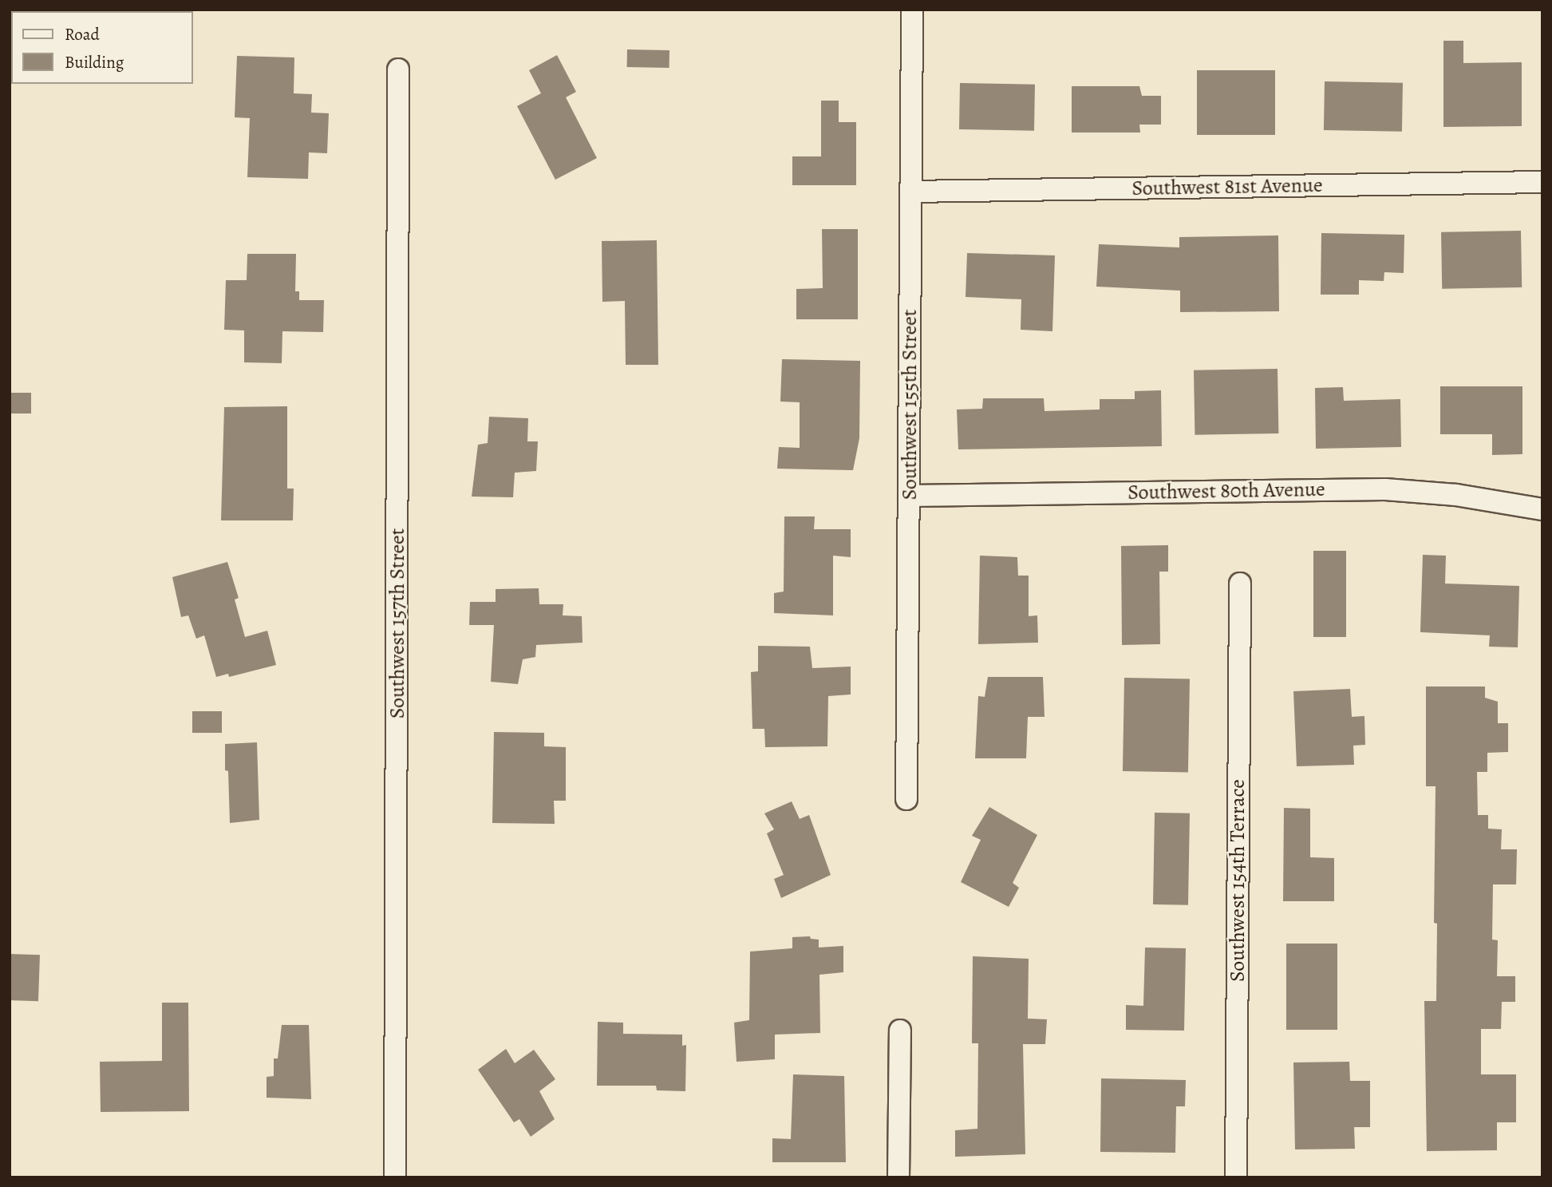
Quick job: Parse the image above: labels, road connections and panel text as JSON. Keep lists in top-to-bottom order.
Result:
{
  "streets": {
    "street": [
      "Southwest 81st Avenue",
      "Southwest 155th Street",
      "Southwest 80th Avenue",
      "Southwest 157th Street",
      "Southwest 154th Terrace"
    ]
  },
  "crossings": [
    ["Southwest 81st Avenue", "Southwest 155th Street"],
    ["Southwest 155th Street", "Southwest 80th Avenue"]
  ],
  "legend": ["Road", "Building"]
}
